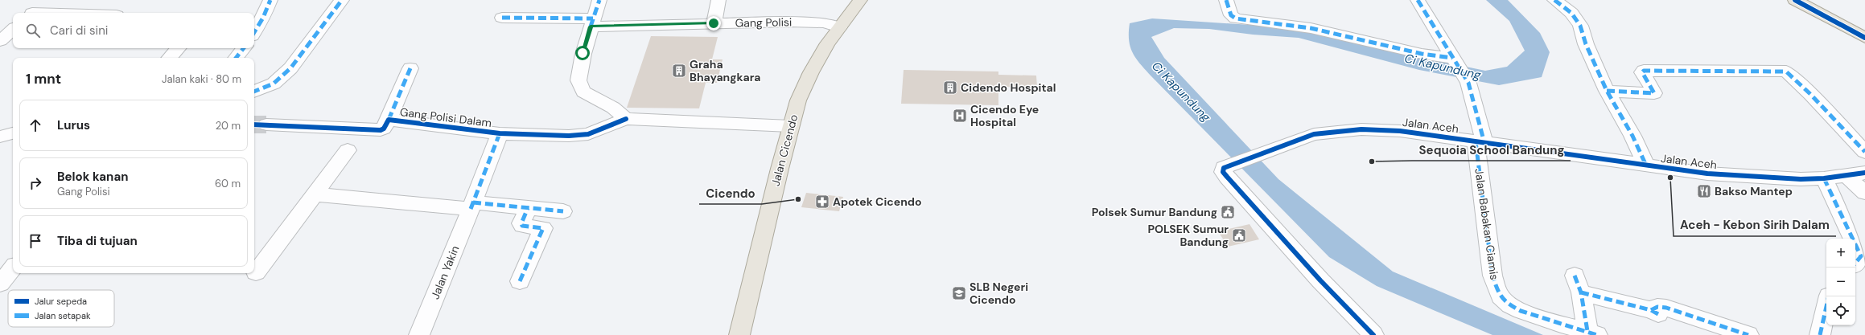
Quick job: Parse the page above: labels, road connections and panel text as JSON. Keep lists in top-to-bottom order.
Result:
{
  "streets": {
    "main road": ["Jalan Cicendo"],
    "street": [
      "Gang Polisi",
      "Gang Polisi Dalam",
      "Jalan Aceh",
      "Jalan Babakan Ciamis",
      "Jalan Yakin"
    ]
  },
  "crossings": [
    ["Gang Polisi", "Jalan Cicendo"],
    ["Gang Polisi Dalam", "Jalan Yakin"],
    ["Jalan Aceh", "Jalan Babakan Ciamis"]
  ],
  "water": ["Ci Kapundung"],
  "places": {
    "building": ["Graha Bhayangkara", "Cidendo Hospital"],
    "hospital": ["Cicendo Eye Hospital"],
    "other": ["Sequoia School Bandung", "Aceh - Kebon Sirih Dalam", "Cicendo"],
    "restaurant": ["Bakso Mantep"],
    "pharmacy": ["Apotek Cicendo"],
    "public building": ["Polsek Sumur Bandung", "POLSEK Sumur Bandung"],
    "school or university": ["SLB Negeri Cicendo"]
  },
  "legend": ["Jalur sepeda", "Jalan setapak"],
  "page": {
    "search": "Cari di sini",
    "heading": ["1 mnt", "Jalan kaki · 80 m"],
    "list": [
      ["Lurus", "20 m"],
      ["Belok kanan", "Gang Polisi", "60 m"],
      "Tiba di tujuan"
    ],
    "map_buttons": ["+", "−"]
  }
}
